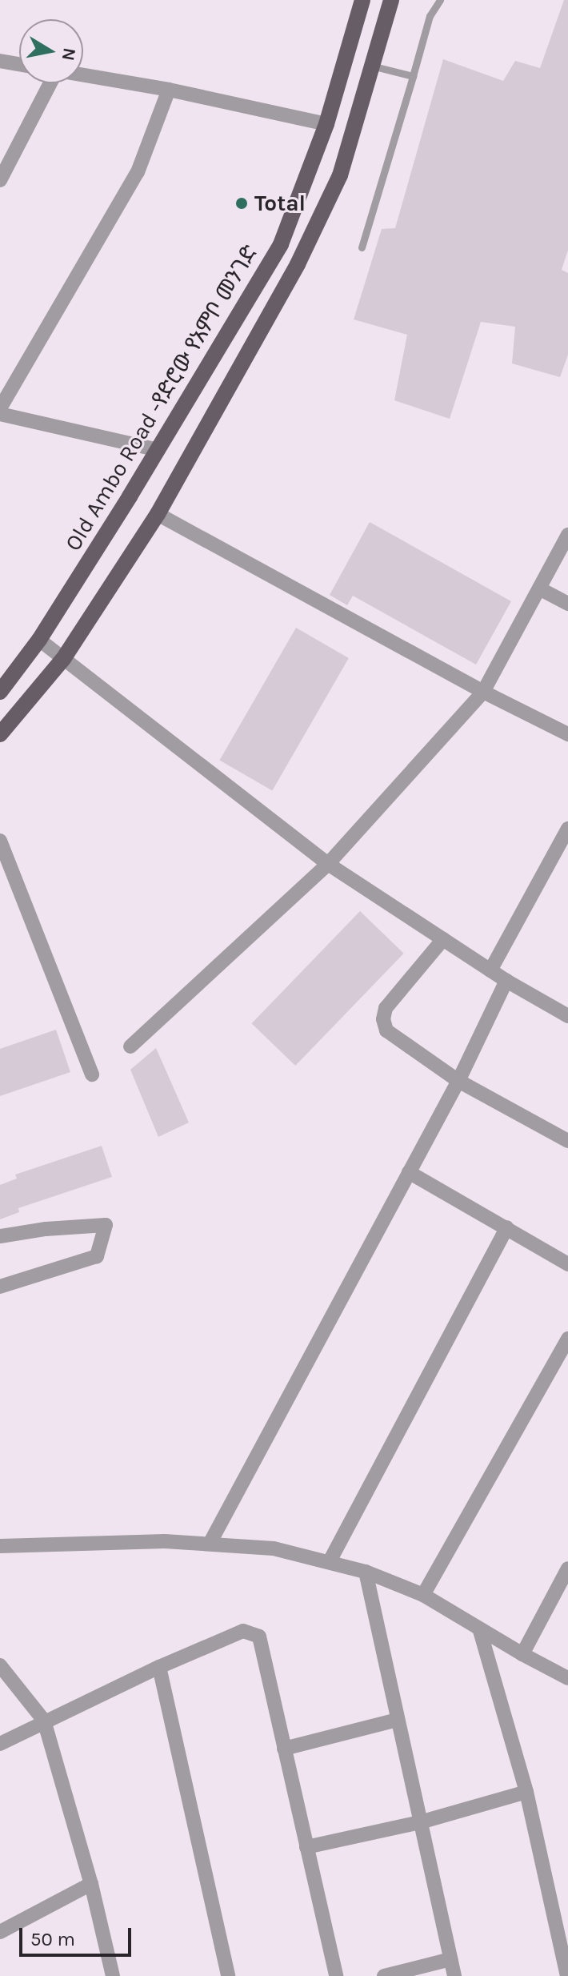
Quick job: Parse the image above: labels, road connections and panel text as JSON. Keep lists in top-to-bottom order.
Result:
{
  "streets": {
    "main road": ["Old Ambo Road -የድሮው የአምቦ መንገድ"]
  },
  "places": ["Total"],
  "scale_bar": "50 m",
  "north": "right"
}
